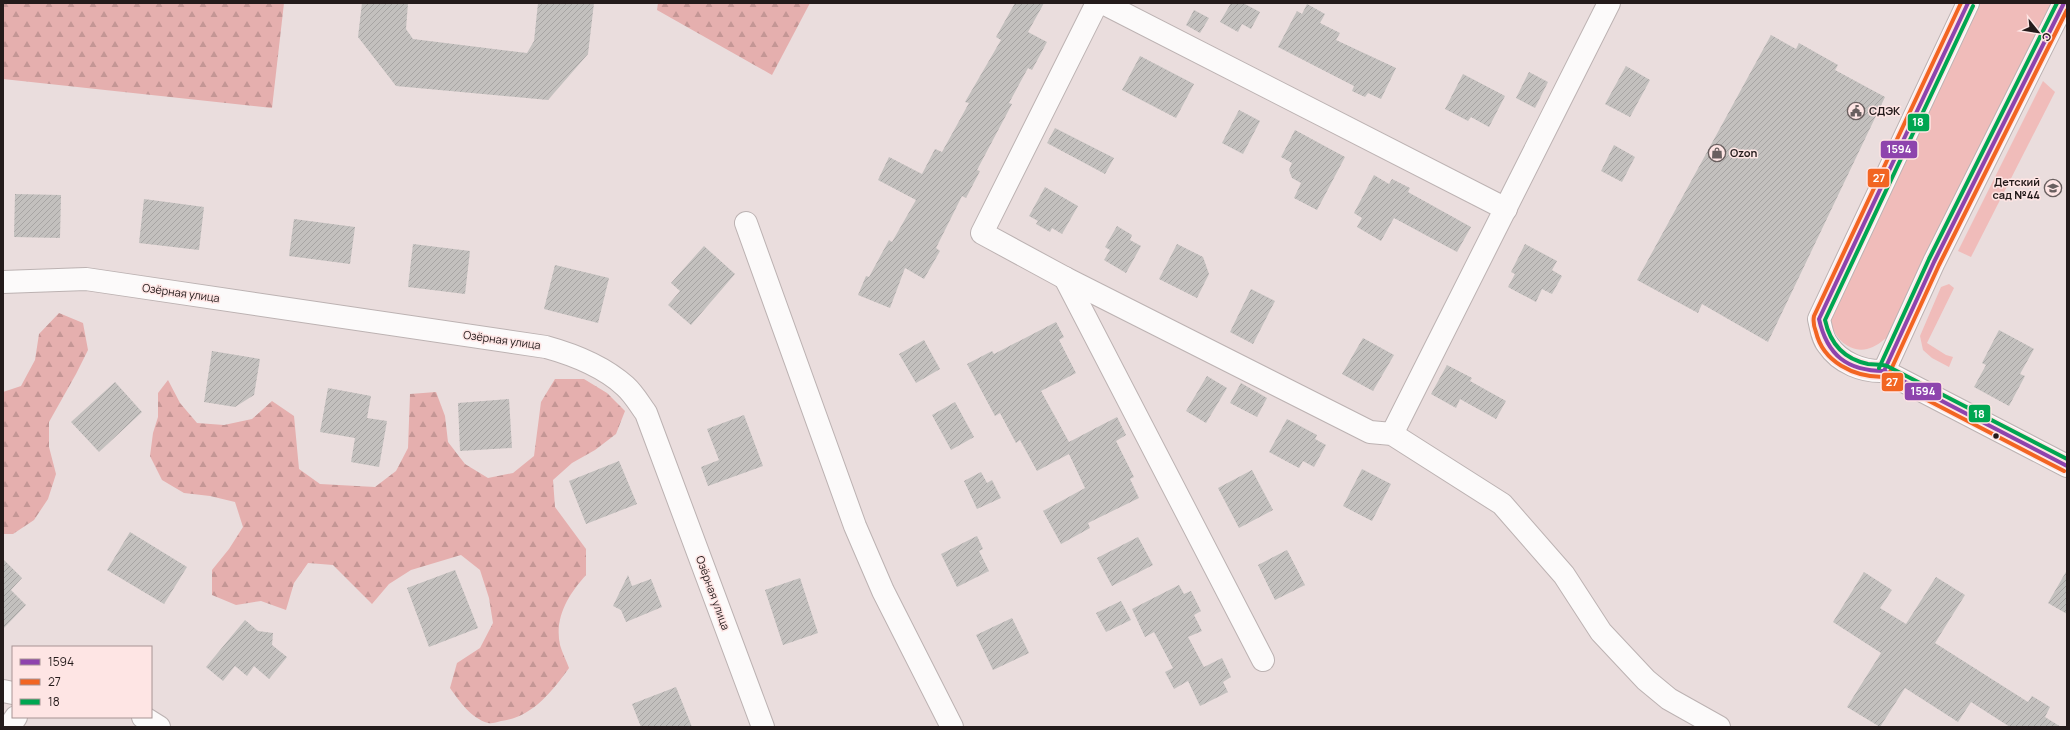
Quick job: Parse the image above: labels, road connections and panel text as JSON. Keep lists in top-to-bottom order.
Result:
{
  "streets": {
    "street": ["Озёрная улица"]
  },
  "places": {
    "public building": ["СДЭК"],
    "shop": ["Ozon"],
    "school or university": ["Детский сад №44"]
  },
  "lines": ["transit line 1594", "transit line 27", "transit line 18"],
  "legend": ["1594", "27", "18"],
  "north": "bottom right"
}
